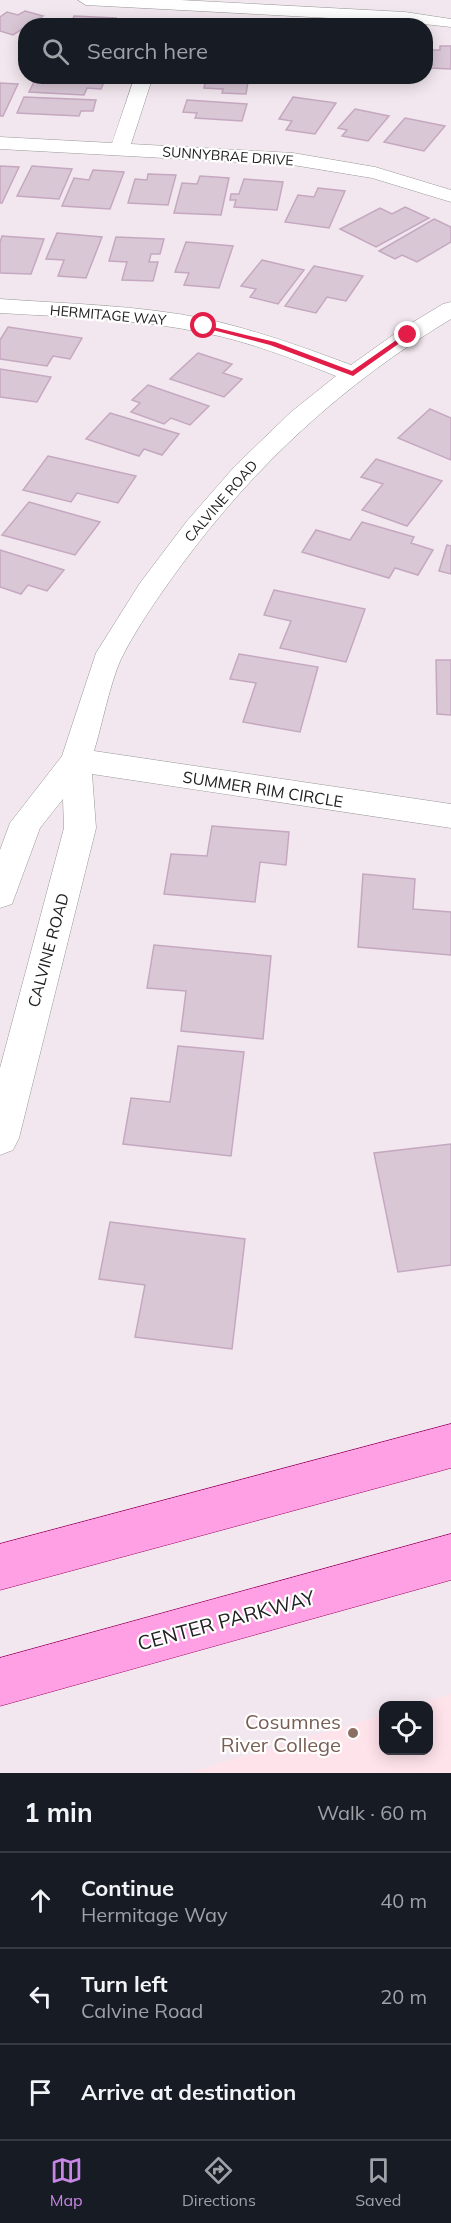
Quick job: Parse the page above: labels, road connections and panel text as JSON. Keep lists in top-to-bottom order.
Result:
{
  "streets": {
    "main road": ["CENTER PARKWAY"],
    "street": [
      "SUNNYBRAE DRIVE",
      "HERMITAGE WAY",
      "CALVINE ROAD",
      "SUMMER RIM CIRCLE"
    ]
  },
  "crossings": [
    ["HERMITAGE WAY", "CALVINE ROAD"],
    ["CALVINE ROAD", "SUMMER RIM CIRCLE"]
  ],
  "places": ["Cosumnes River College"],
  "page": {
    "search": "Search here",
    "heading": ["1 min", "Walk · 60 m"],
    "list": [
      ["Continue", "Hermitage Way", "40 m"],
      ["Turn left", "Calvine Road", "20 m"],
      "Arrive at destination"
    ],
    "nav": ["Map", "Directions", "Saved"]
  }
}
